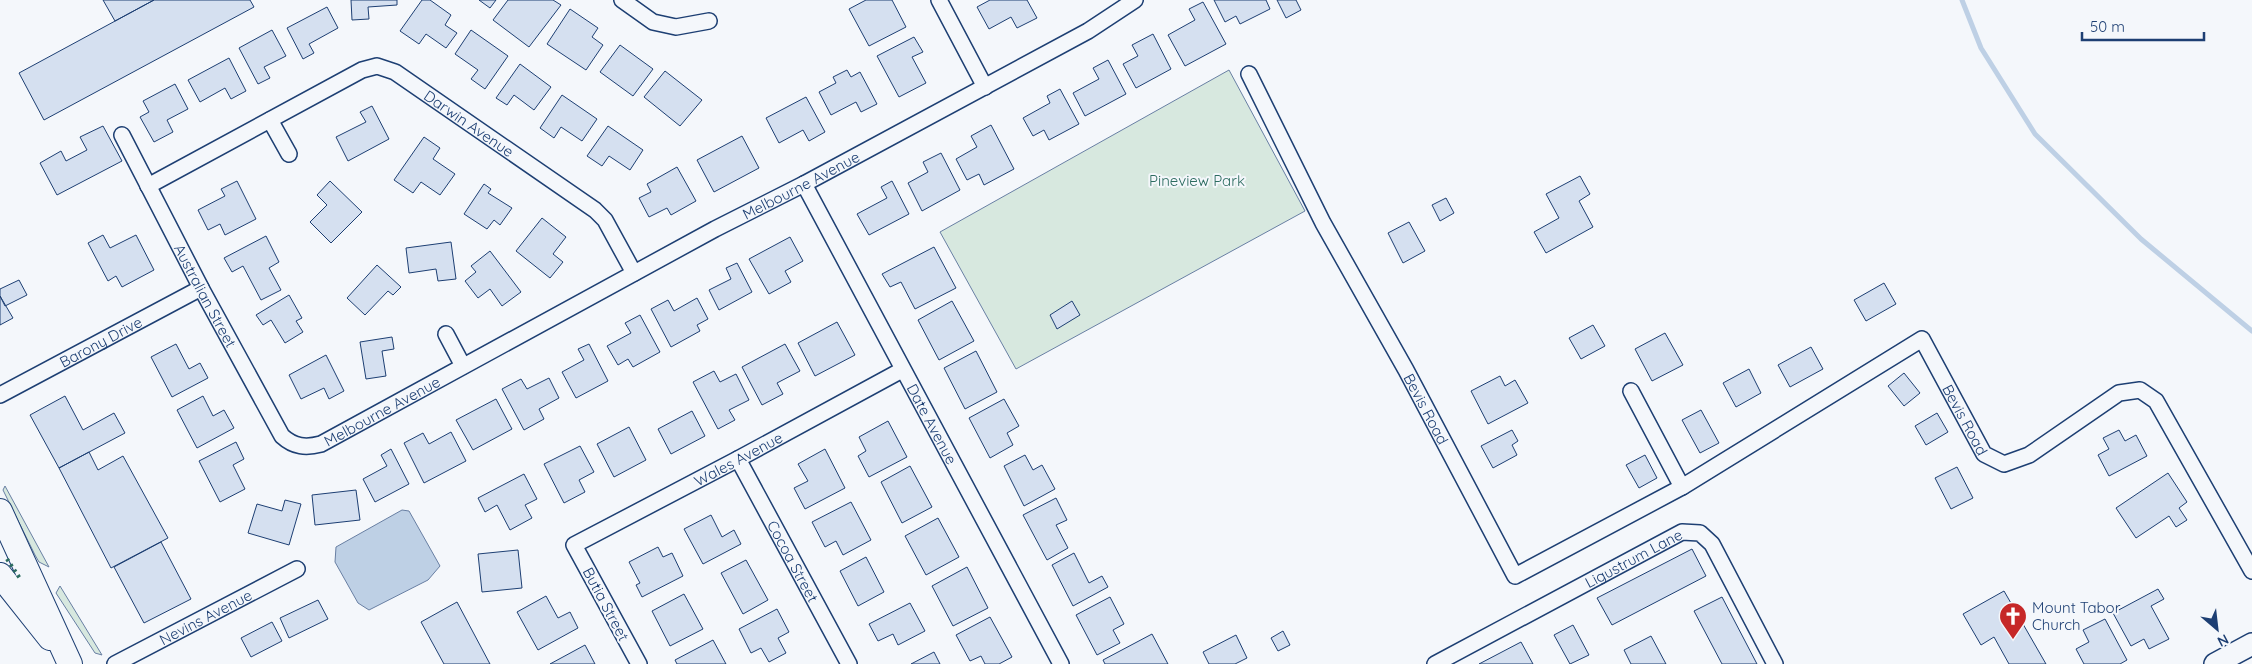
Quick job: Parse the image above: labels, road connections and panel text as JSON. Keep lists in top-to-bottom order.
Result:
{
  "streets": {
    "street": [
      "Darwin Avenue",
      "Melbourne Avenue",
      "Australian Street",
      "Barony Drive",
      "Bevis Road",
      "Date Avenue",
      "Wales Avenue",
      "Ligustrum Lane",
      "Cocoa Street",
      "Butia Street",
      "Nevins Avenue"
    ]
  },
  "crossings": [
    ["Darwin Avenue", "Melbourne Avenue"],
    ["Darwin Avenue", "Australian Street"],
    ["Melbourne Avenue", "Australian Street"],
    ["Melbourne Avenue", "Date Avenue"],
    ["Australian Street", "Barony Drive"],
    ["Date Avenue", "Wales Avenue"],
    ["Wales Avenue", "Cocoa Street"],
    ["Wales Avenue", "Butia Street"]
  ],
  "parks": ["Pineview Park"],
  "places": {
    "church": ["Mount Tabor Church"]
  },
  "scale_bar": "50 m",
  "north": "bottom right"
}
